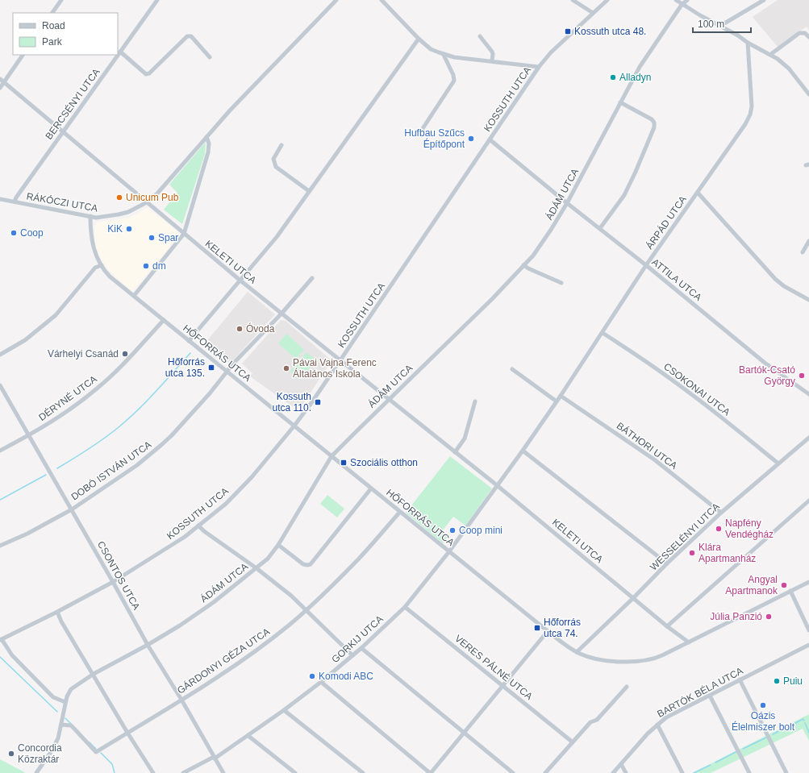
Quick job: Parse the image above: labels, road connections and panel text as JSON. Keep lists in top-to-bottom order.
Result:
{
  "streets": {
    "street": [
      "KOSSUTH UTCA",
      "BERCSÉNYI UTCA",
      "ÁDÁM UTCA",
      "RÁKÓCZI UTCA",
      "ÁRPÁD UTCA",
      "KELETI UTCA",
      "ATTILA UTCA",
      "HŐFORRÁS UTCA",
      "CSOKONAI UTCA",
      "DÉRYNÉ UTCA",
      "BÁTHORI UTCA",
      "DOBÓ ISTVÁN UTCA",
      "WESSELÉNYI UTCA",
      "CSONTOS UTCA",
      "GORKIJ UTCA",
      "GÁRDONYI GÉZA UTCA",
      "VERES PÁLNÉ UTCA",
      "BARTÓK BÉLA UTCA"
    ]
  },
  "crossings": [
    ["KOSSUTH UTCA", "KELETI UTCA"],
    ["KOSSUTH UTCA", "ATTILA UTCA"],
    ["KOSSUTH UTCA", "HŐFORRÁS UTCA"],
    ["KOSSUTH UTCA", "CSONTOS UTCA"],
    ["BERCSÉNYI UTCA", "RÁKÓCZI UTCA"],
    ["BERCSÉNYI UTCA", "KELETI UTCA"],
    ["ÁDÁM UTCA", "KELETI UTCA"],
    ["ÁDÁM UTCA", "ATTILA UTCA"],
    ["ÁDÁM UTCA", "HŐFORRÁS UTCA"],
    ["ÁDÁM UTCA", "CSONTOS UTCA"],
    ["ÁDÁM UTCA", "GÁRDONYI GÉZA UTCA"],
    ["RÁKÓCZI UTCA", "KELETI UTCA"],
    ["RÁKÓCZI UTCA", "HŐFORRÁS UTCA"],
    ["ÁRPÁD UTCA", "KELETI UTCA"],
    ["ÁRPÁD UTCA", "ATTILA UTCA"],
    ["ÁRPÁD UTCA", "HŐFORRÁS UTCA"],
    ["ÁRPÁD UTCA", "CSOKONAI UTCA"],
    ["ÁRPÁD UTCA", "BÁTHORI UTCA"],
    ["ÁRPÁD UTCA", "GORKIJ UTCA"],
    ["KELETI UTCA", "HŐFORRÁS UTCA"],
    ["KELETI UTCA", "DOBÓ ISTVÁN UTCA"],
    ["KELETI UTCA", "WESSELÉNYI UTCA"],
    ["HŐFORRÁS UTCA", "DÉRYNÉ UTCA"],
    ["HŐFORRÁS UTCA", "DOBÓ ISTVÁN UTCA"],
    ["HŐFORRÁS UTCA", "WESSELÉNYI UTCA"],
    ["HŐFORRÁS UTCA", "GORKIJ UTCA"],
    ["HŐFORRÁS UTCA", "GÁRDONYI GÉZA UTCA"],
    ["CSOKONAI UTCA", "WESSELÉNYI UTCA"],
    ["DÉRYNÉ UTCA", "CSONTOS UTCA"],
    ["BÁTHORI UTCA", "WESSELÉNYI UTCA"],
    ["DOBÓ ISTVÁN UTCA", "CSONTOS UTCA"],
    ["CSONTOS UTCA", "GORKIJ UTCA"],
    ["CSONTOS UTCA", "GÁRDONYI GÉZA UTCA"],
    ["GORKIJ UTCA", "VERES PÁLNÉ UTCA"]
  ],
  "places": {
    "transit": [
      "Kossuth utca 48.",
      "Hőforrás utca 135.",
      "Kossuth utca 110.",
      "Szociális otthon",
      "Hőforrás utca 74."
    ],
    "other": [
      "Alladyn",
      "Hufbau Szűcs Építőpont",
      "Unicum Pub",
      "KiK",
      "Coop",
      "Spar",
      "dm",
      "Óvoda",
      "Várhelyi Csanád",
      "Pávai Vajna Ferenc Általános Iskola",
      "Bartók-Csató György",
      "Napfény Vendégház",
      "Coop mini",
      "Klára Apartmanház",
      "Angyal Apartmanok",
      "Júlia Panzió",
      "Komodi ABC",
      "Puiu",
      "Oázis Élelmiszer bolt",
      "Concordia Közraktár"
    ]
  },
  "legend": ["Road", "Park"],
  "scale_bar": "100 m"
}
